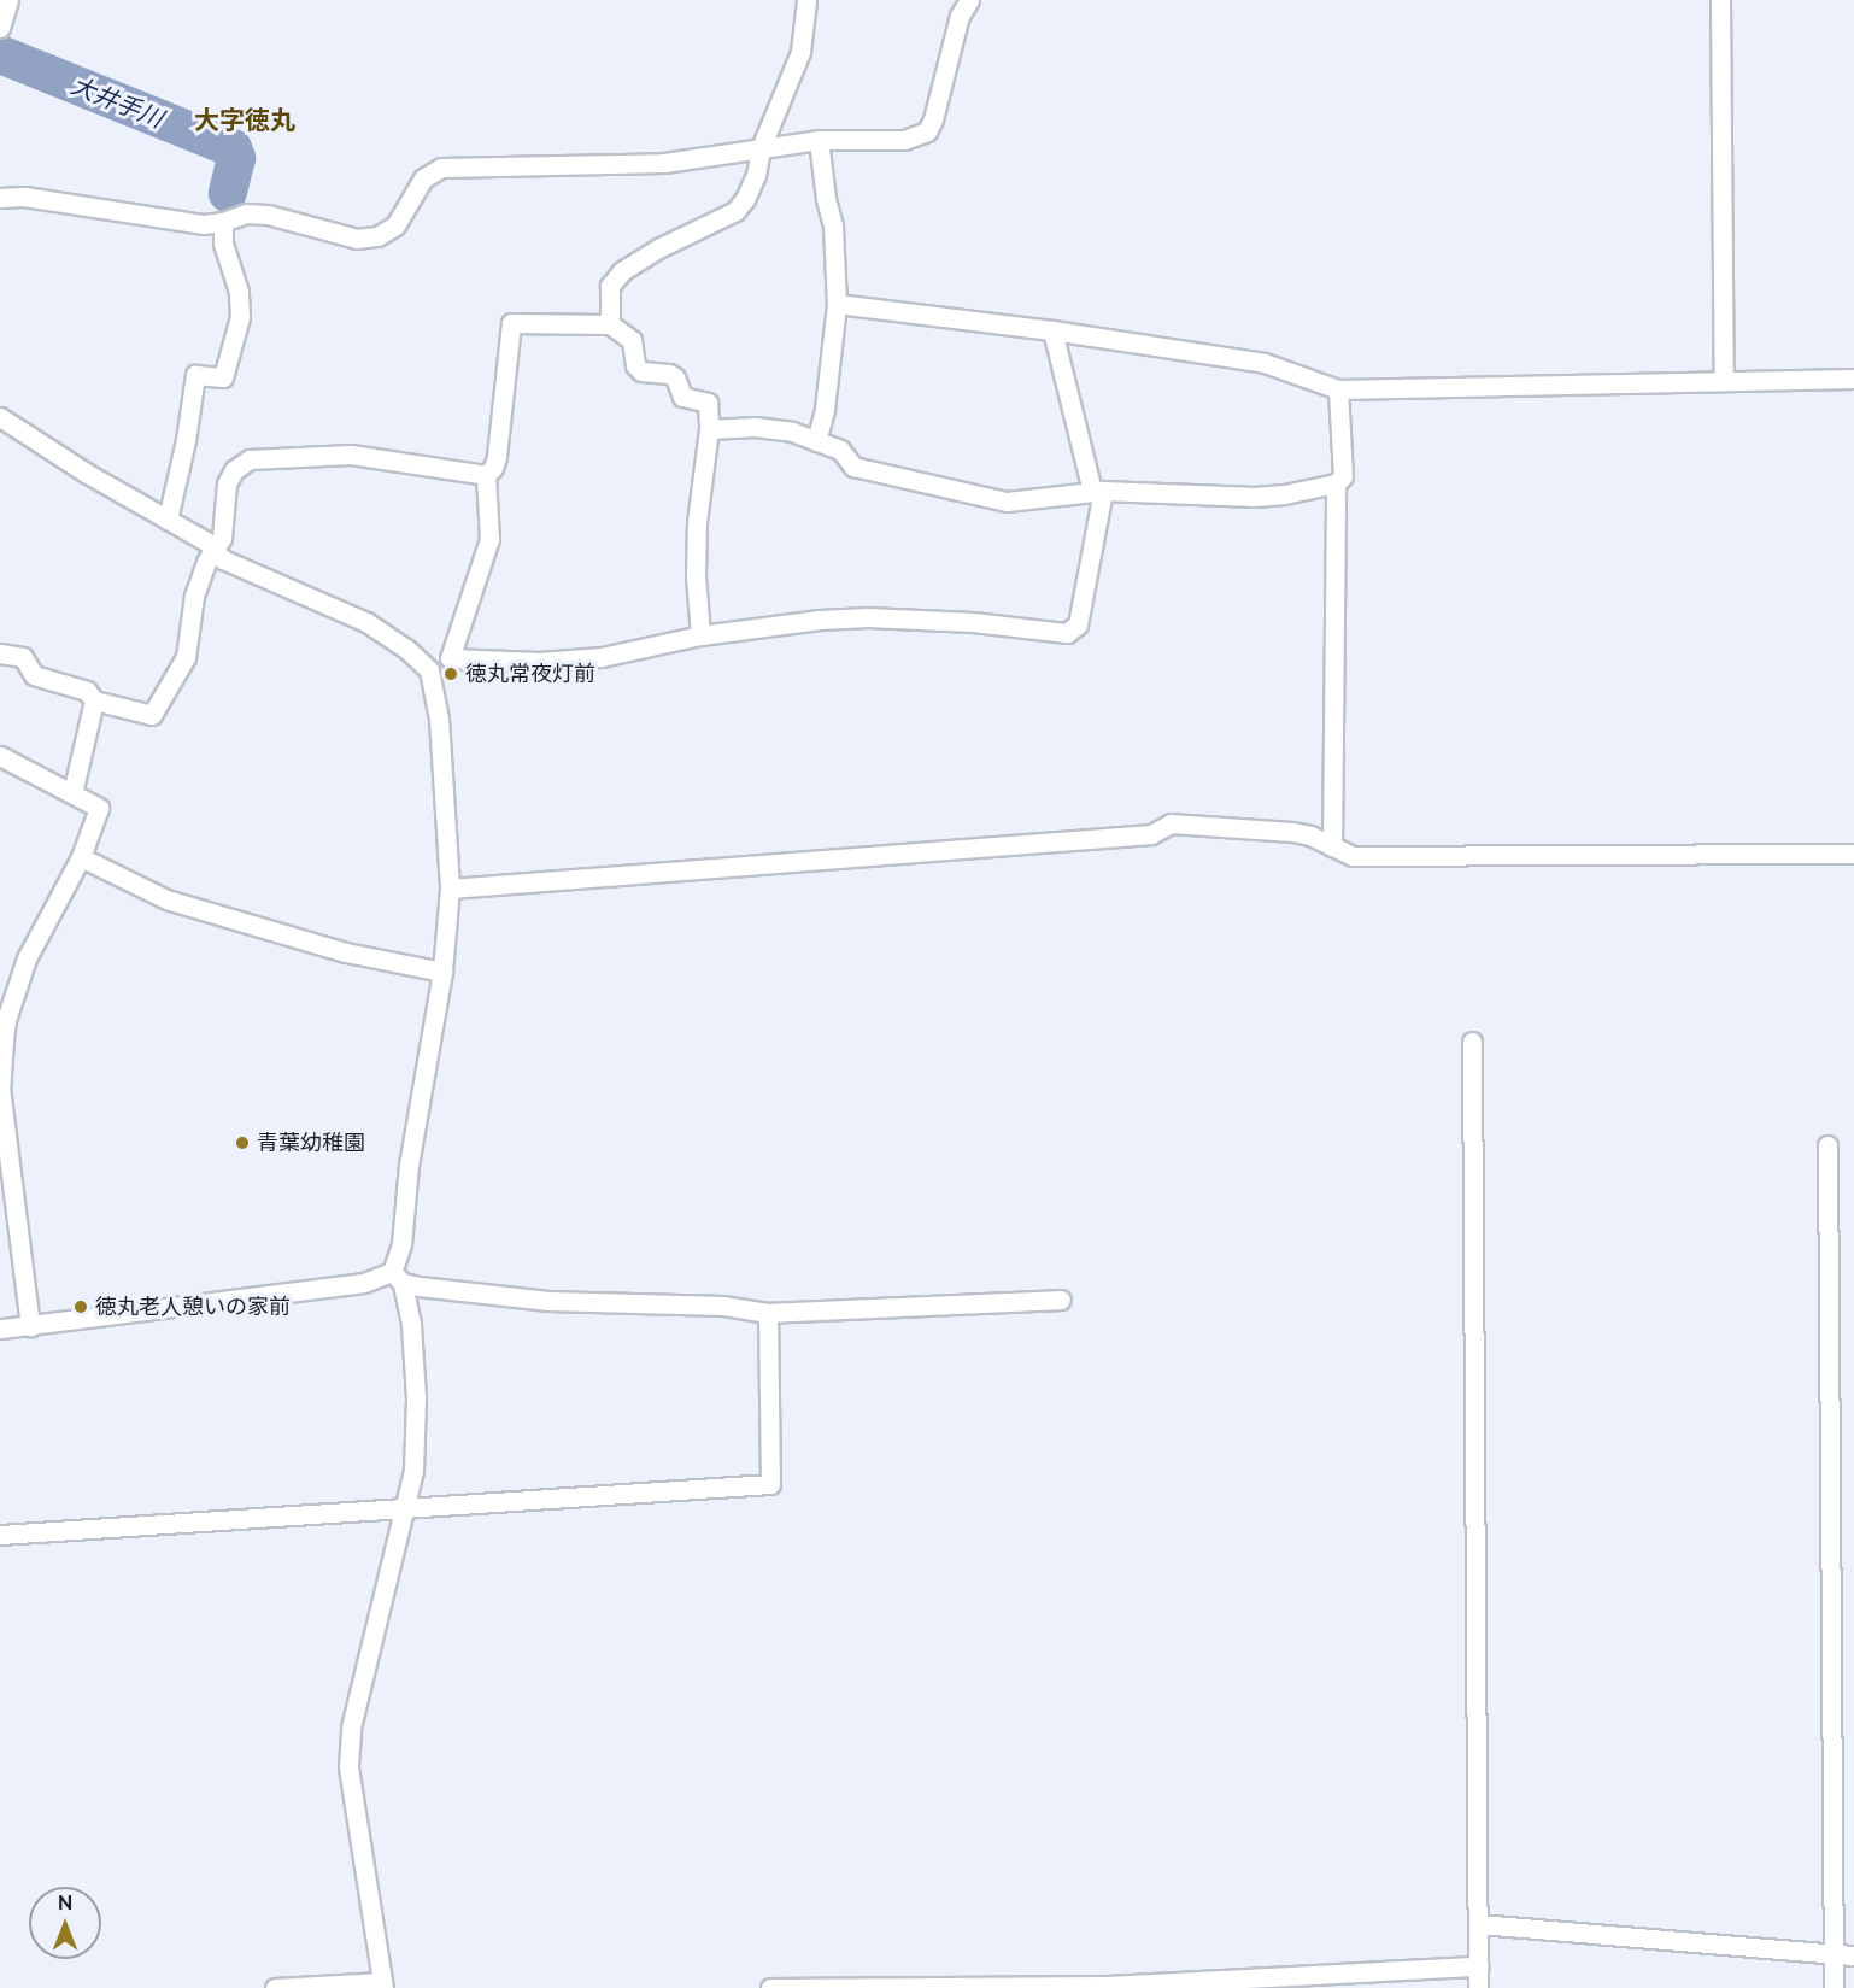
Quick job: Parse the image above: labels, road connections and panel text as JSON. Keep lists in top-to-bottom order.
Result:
{
  "districts": ["大字徳丸"],
  "water": ["大井手川"],
  "places": ["徳丸常夜灯前", "青葉幼稚園", "徳丸老人憩いの家前"],
  "north": "top"
}
